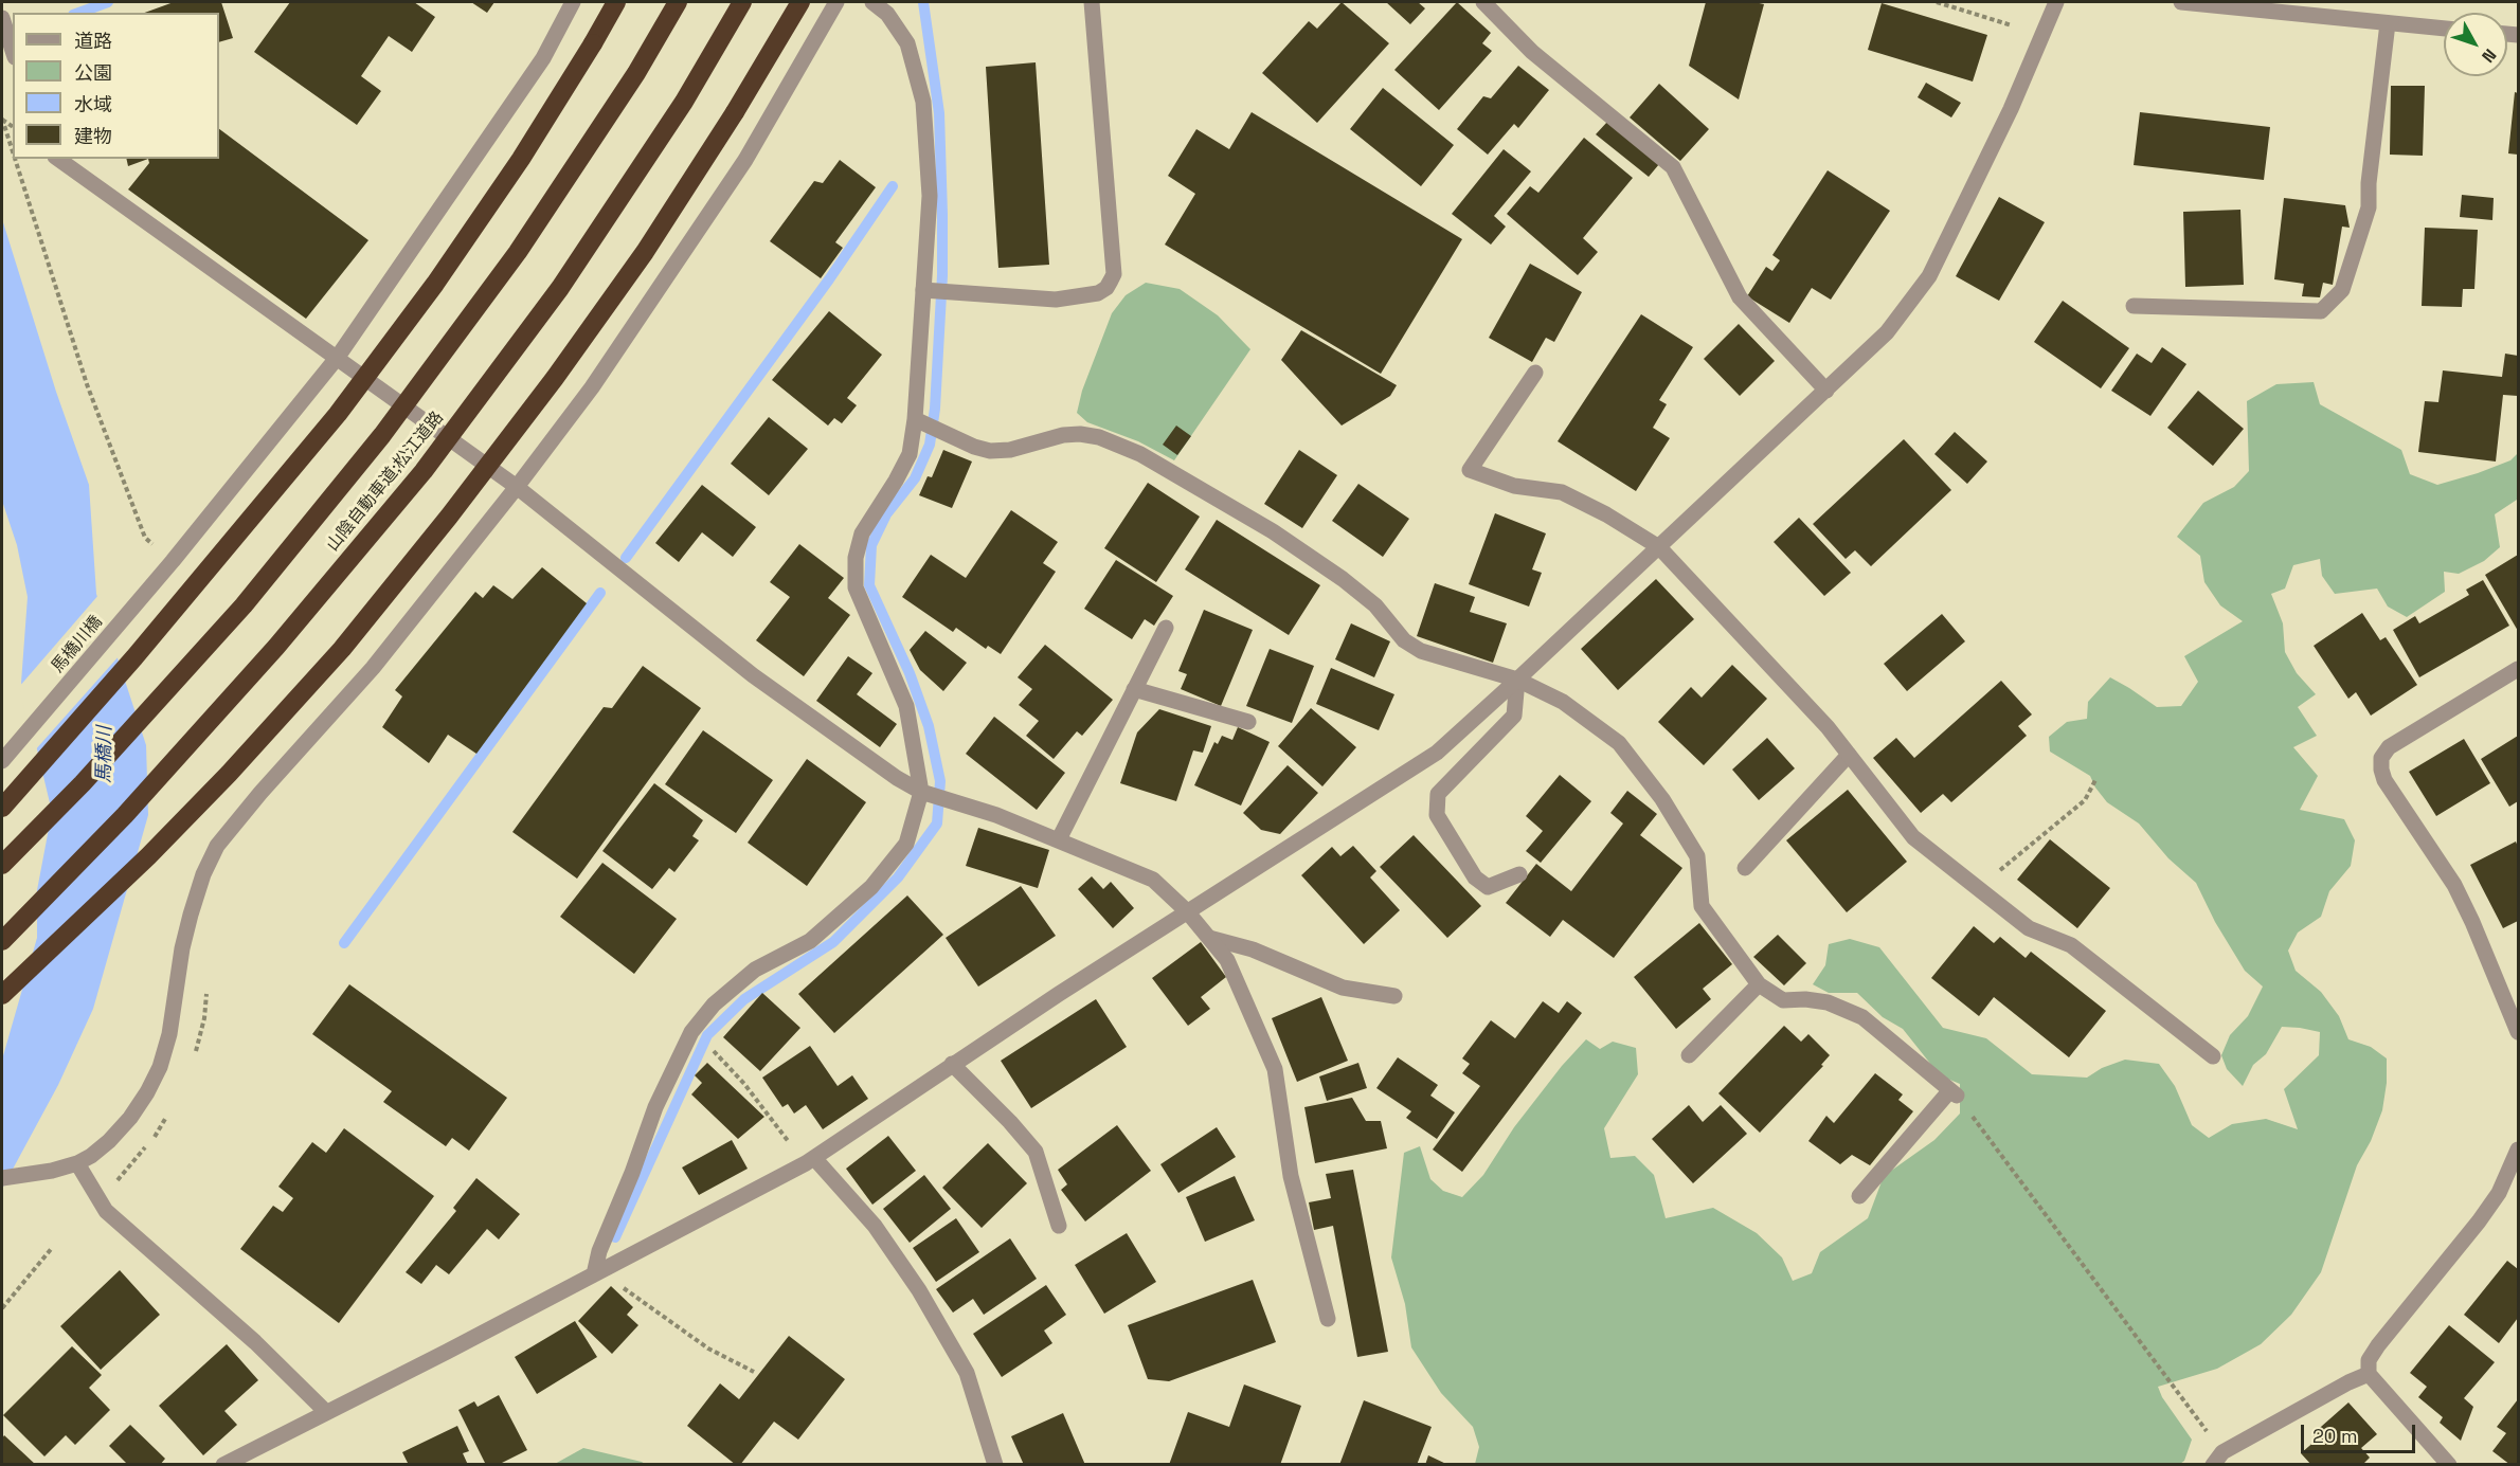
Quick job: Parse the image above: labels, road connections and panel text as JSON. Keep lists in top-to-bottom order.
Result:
{
  "streets": {
    "highway": ["山陰自動車道;松江道路"],
    "street": ["馬橋川橋"]
  },
  "water": ["馬橋川"],
  "legend": [
    "道路",
    "公園",
    "水域",
    "建物"
  ],
  "scale_bar": "20 m",
  "north": "bottom right"
}
